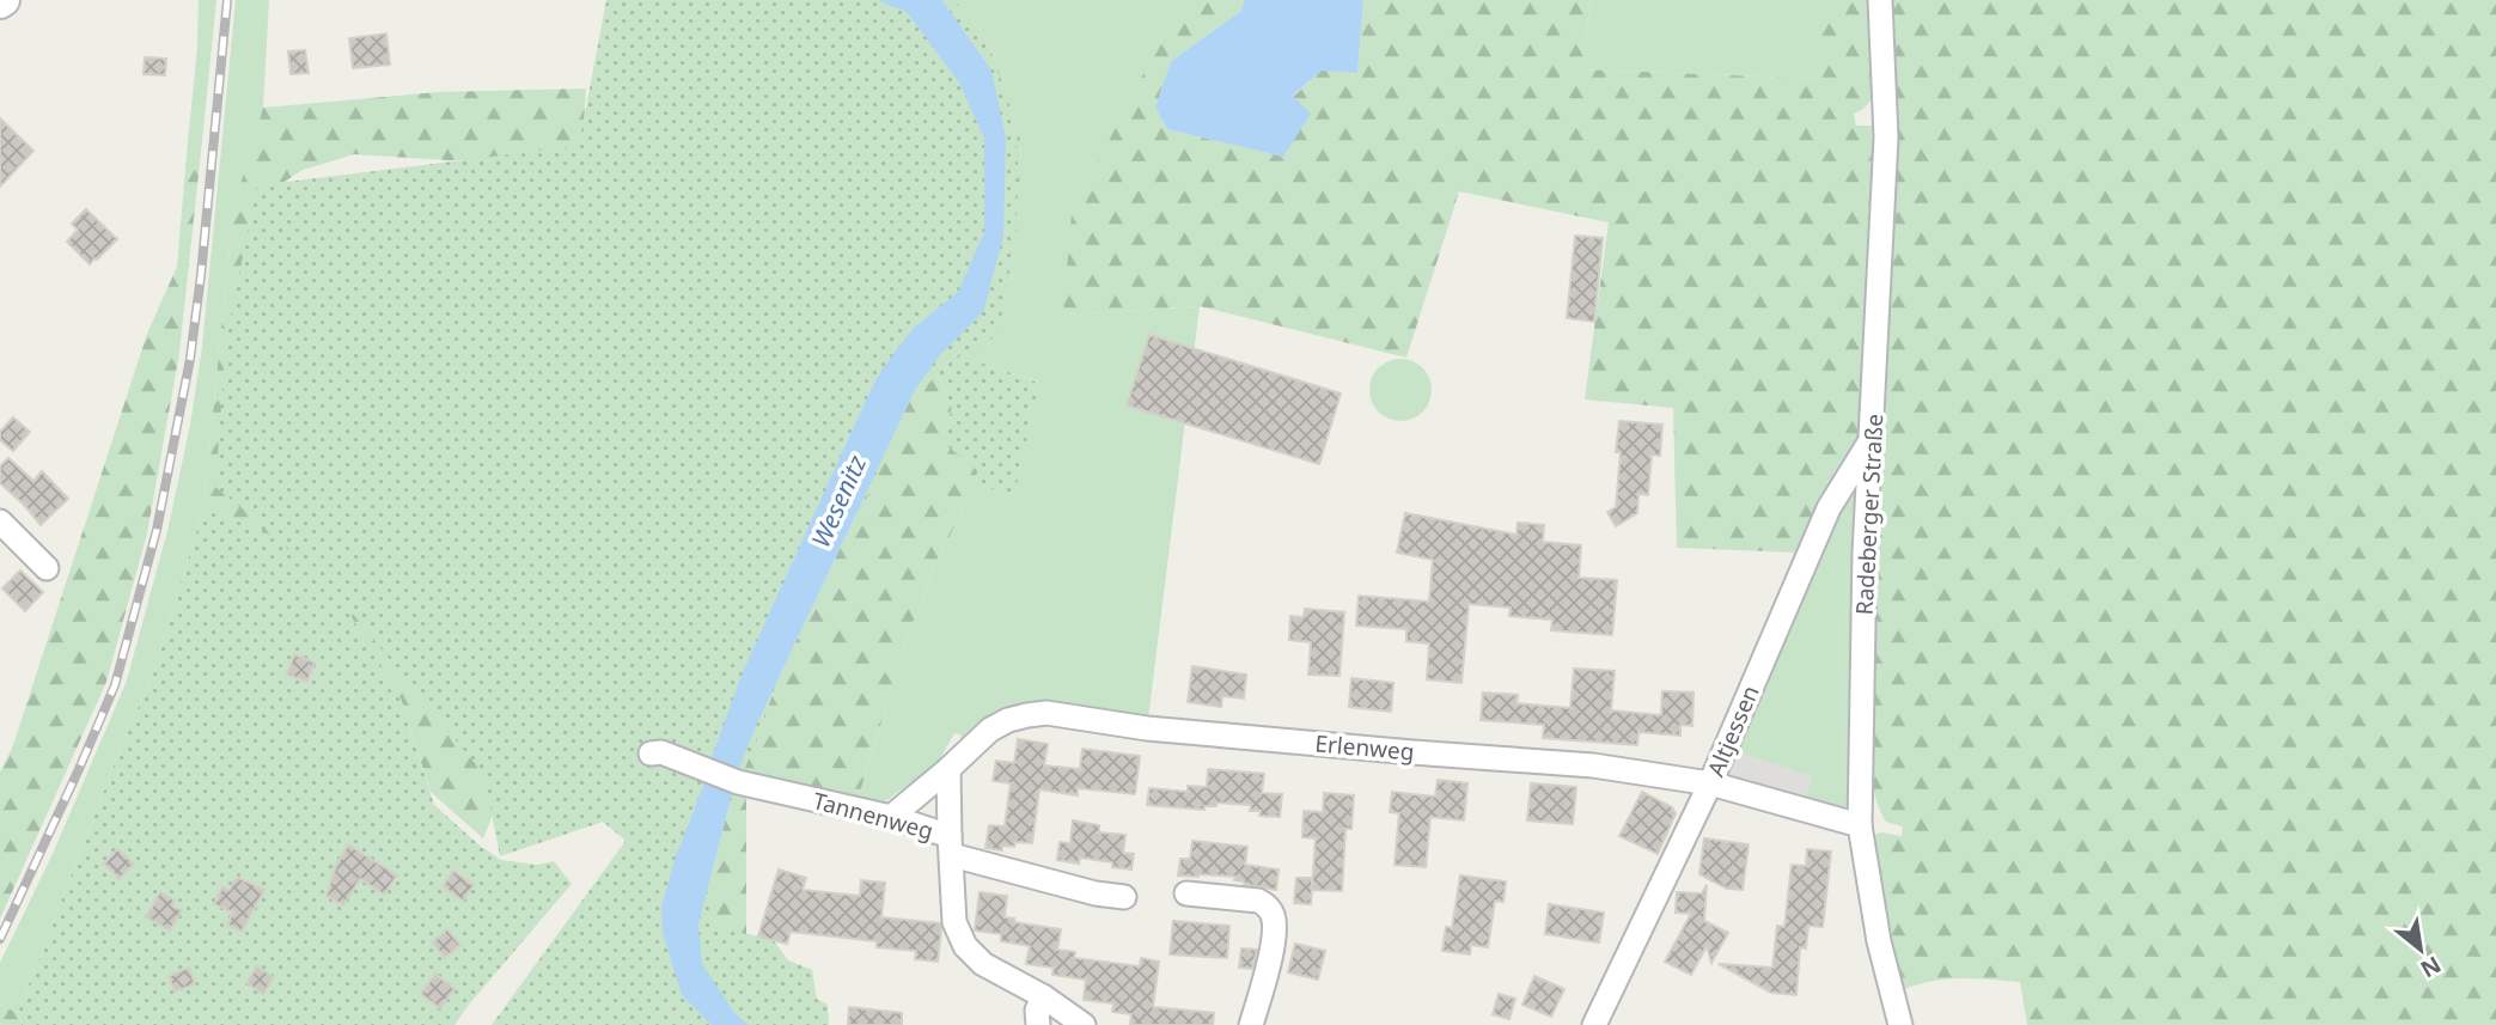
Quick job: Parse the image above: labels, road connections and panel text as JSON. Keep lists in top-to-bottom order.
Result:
{
  "streets": {
    "street": [
      "Radeberger Straße",
      "Altjessen",
      "Erlenweg",
      "Tannenweg"
    ]
  },
  "crossings": [
    ["Radeberger Straße", "Altjessen"],
    ["Radeberger Straße", "Erlenweg"],
    ["Altjessen", "Erlenweg"],
    ["Erlenweg", "Tannenweg"]
  ],
  "water": ["Wesenitz"],
  "north": "bottom right"
}
